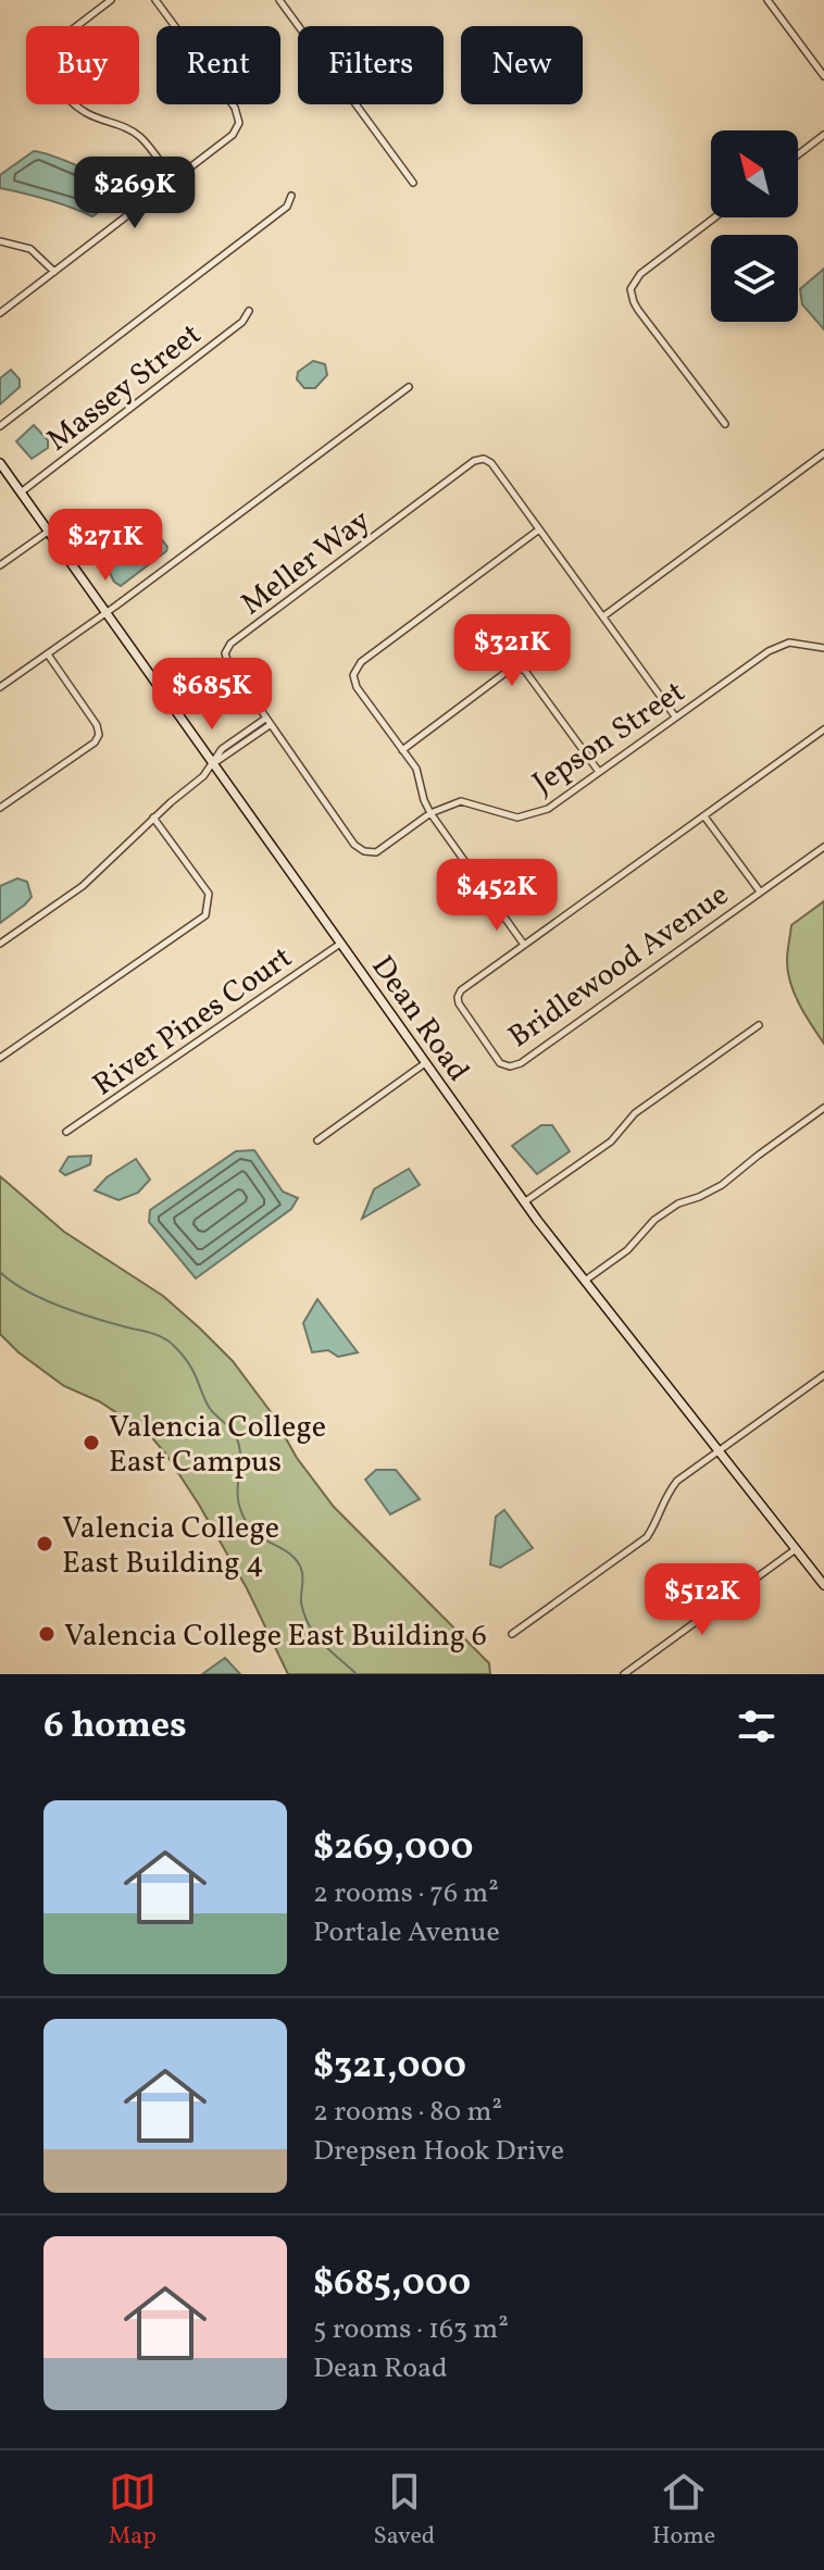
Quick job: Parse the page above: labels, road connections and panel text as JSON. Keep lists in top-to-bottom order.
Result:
{
  "streets": {
    "main road": ["Dean Road"],
    "street": [
      "Massey Street",
      "Meller Way",
      "Jepson Street",
      "Bridlewood Avenue",
      "River Pines Court"
    ]
  },
  "crossings": [
    ["Massey Street", "Dean Road"],
    ["Meller Way", "Jepson Street"],
    ["Dean Road", "River Pines Court"]
  ],
  "places": ["Valencia College East Campus", "Valencia College East Building 4", "Valencia College East Building 6"],
  "north": "top left",
  "page": {
    "chip": [
      "Buy",
      "Rent",
      "Filters",
      "New"
    ],
    "price": [
      "$269K",
      "$271K",
      "$321K",
      "$685K",
      "$452K",
      "$512K"
    ],
    "heading": "6 homes",
    "list": [
      {
        "name": "$269,000",
        "note": "2 rooms · 76 m² · Portale Avenue"
      },
      {
        "name": "$321,000",
        "note": "2 rooms · 80 m² · Drepsen Hook Drive"
      },
      {
        "name": "$685,000",
        "note": "5 rooms · 163 m² · Dean Road"
      }
    ],
    "tabs": ["Map", "Saved", "Home"]
  }
}
